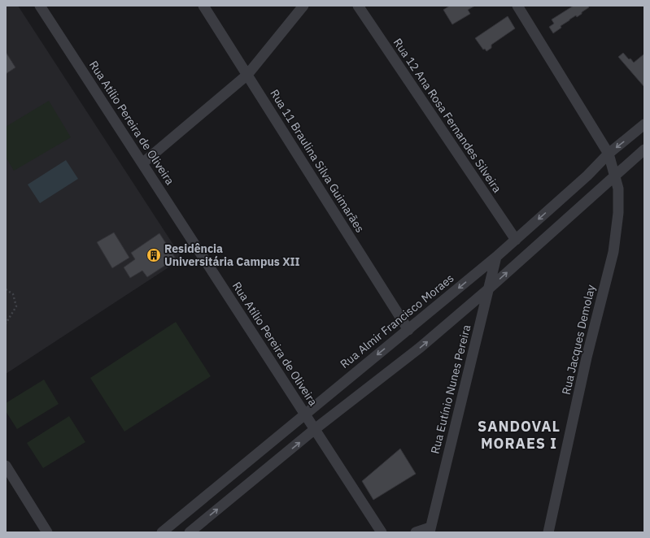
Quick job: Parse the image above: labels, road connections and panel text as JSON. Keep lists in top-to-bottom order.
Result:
{
  "streets": {
    "street": [
      "Rua 12 Ana Rosa Fernandes Silveira",
      "Rua Atílio Pereira de Oliveira",
      "Rua 11 Braulina Silva Guimarães",
      "Rua Almir Francisco Moraes",
      "Rua Jacques Demolay",
      "Rua Eutínio Nunes Pereira"
    ]
  },
  "crossings": [
    ["Rua 12 Ana Rosa Fernandes Silveira", "Rua Almir Francisco Moraes"],
    ["Rua Atílio Pereira de Oliveira", "Rua Almir Francisco Moraes"],
    ["Rua 11 Braulina Silva Guimarães", "Rua Almir Francisco Moraes"],
    ["Rua Almir Francisco Moraes", "Rua Jacques Demolay"],
    ["Rua Almir Francisco Moraes", "Rua Eutínio Nunes Pereira"]
  ],
  "districts": ["SANDOVAL MORAES I"],
  "places": {
    "building": ["Residência Universitária Campus XII"]
  }
}
